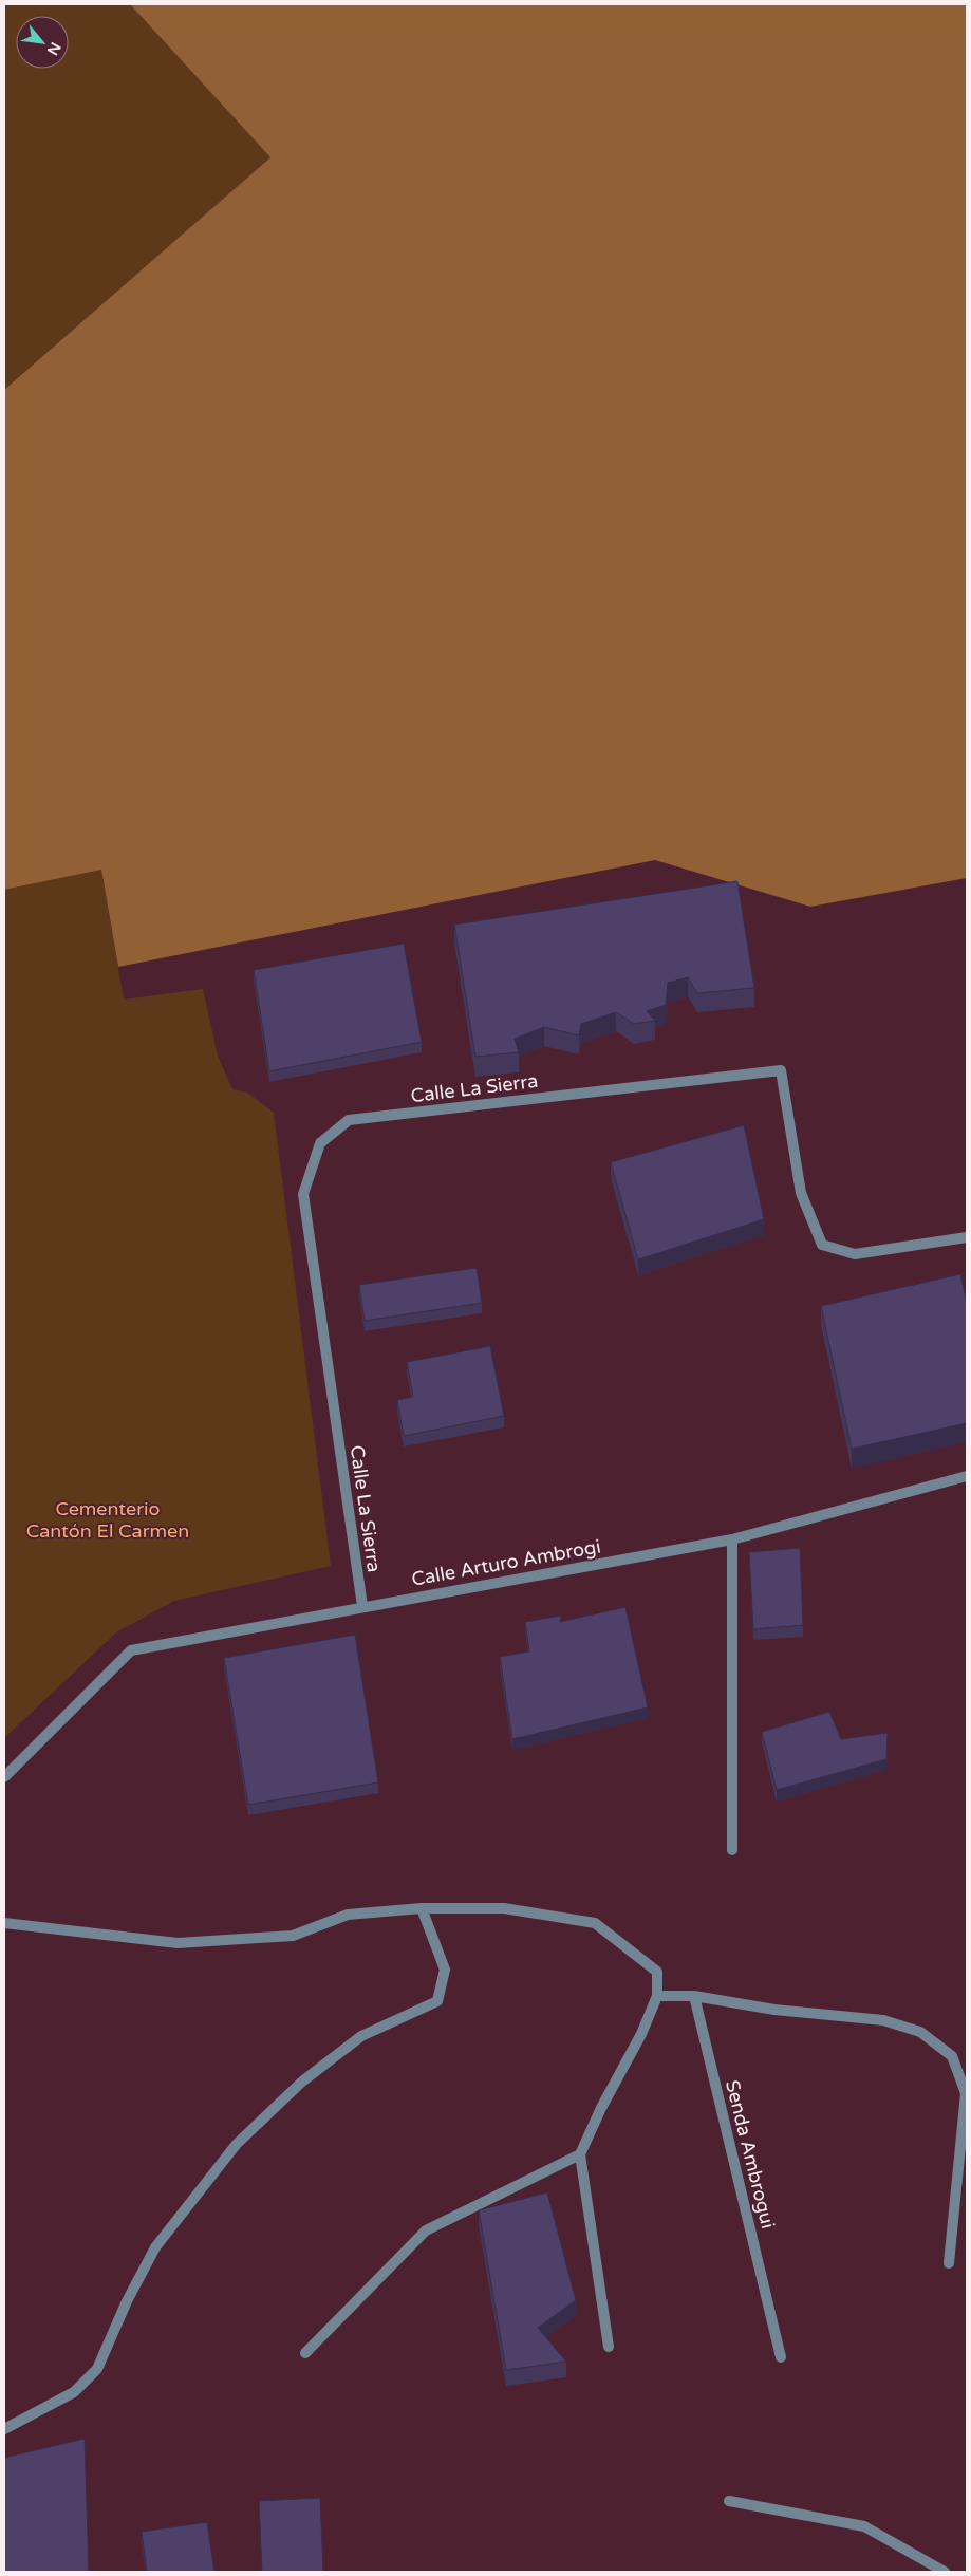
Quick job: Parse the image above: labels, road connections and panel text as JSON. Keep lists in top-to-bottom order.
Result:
{
  "streets": {
    "street": ["Calle La Sierra", "Calle Arturo Ambrogi", "Senda Ambrogui"]
  },
  "crossings": [
    ["Calle La Sierra", "Calle Arturo Ambrogi"]
  ],
  "parks": ["Cementerio Cantón El Carmen"],
  "north": "bottom right"
}
